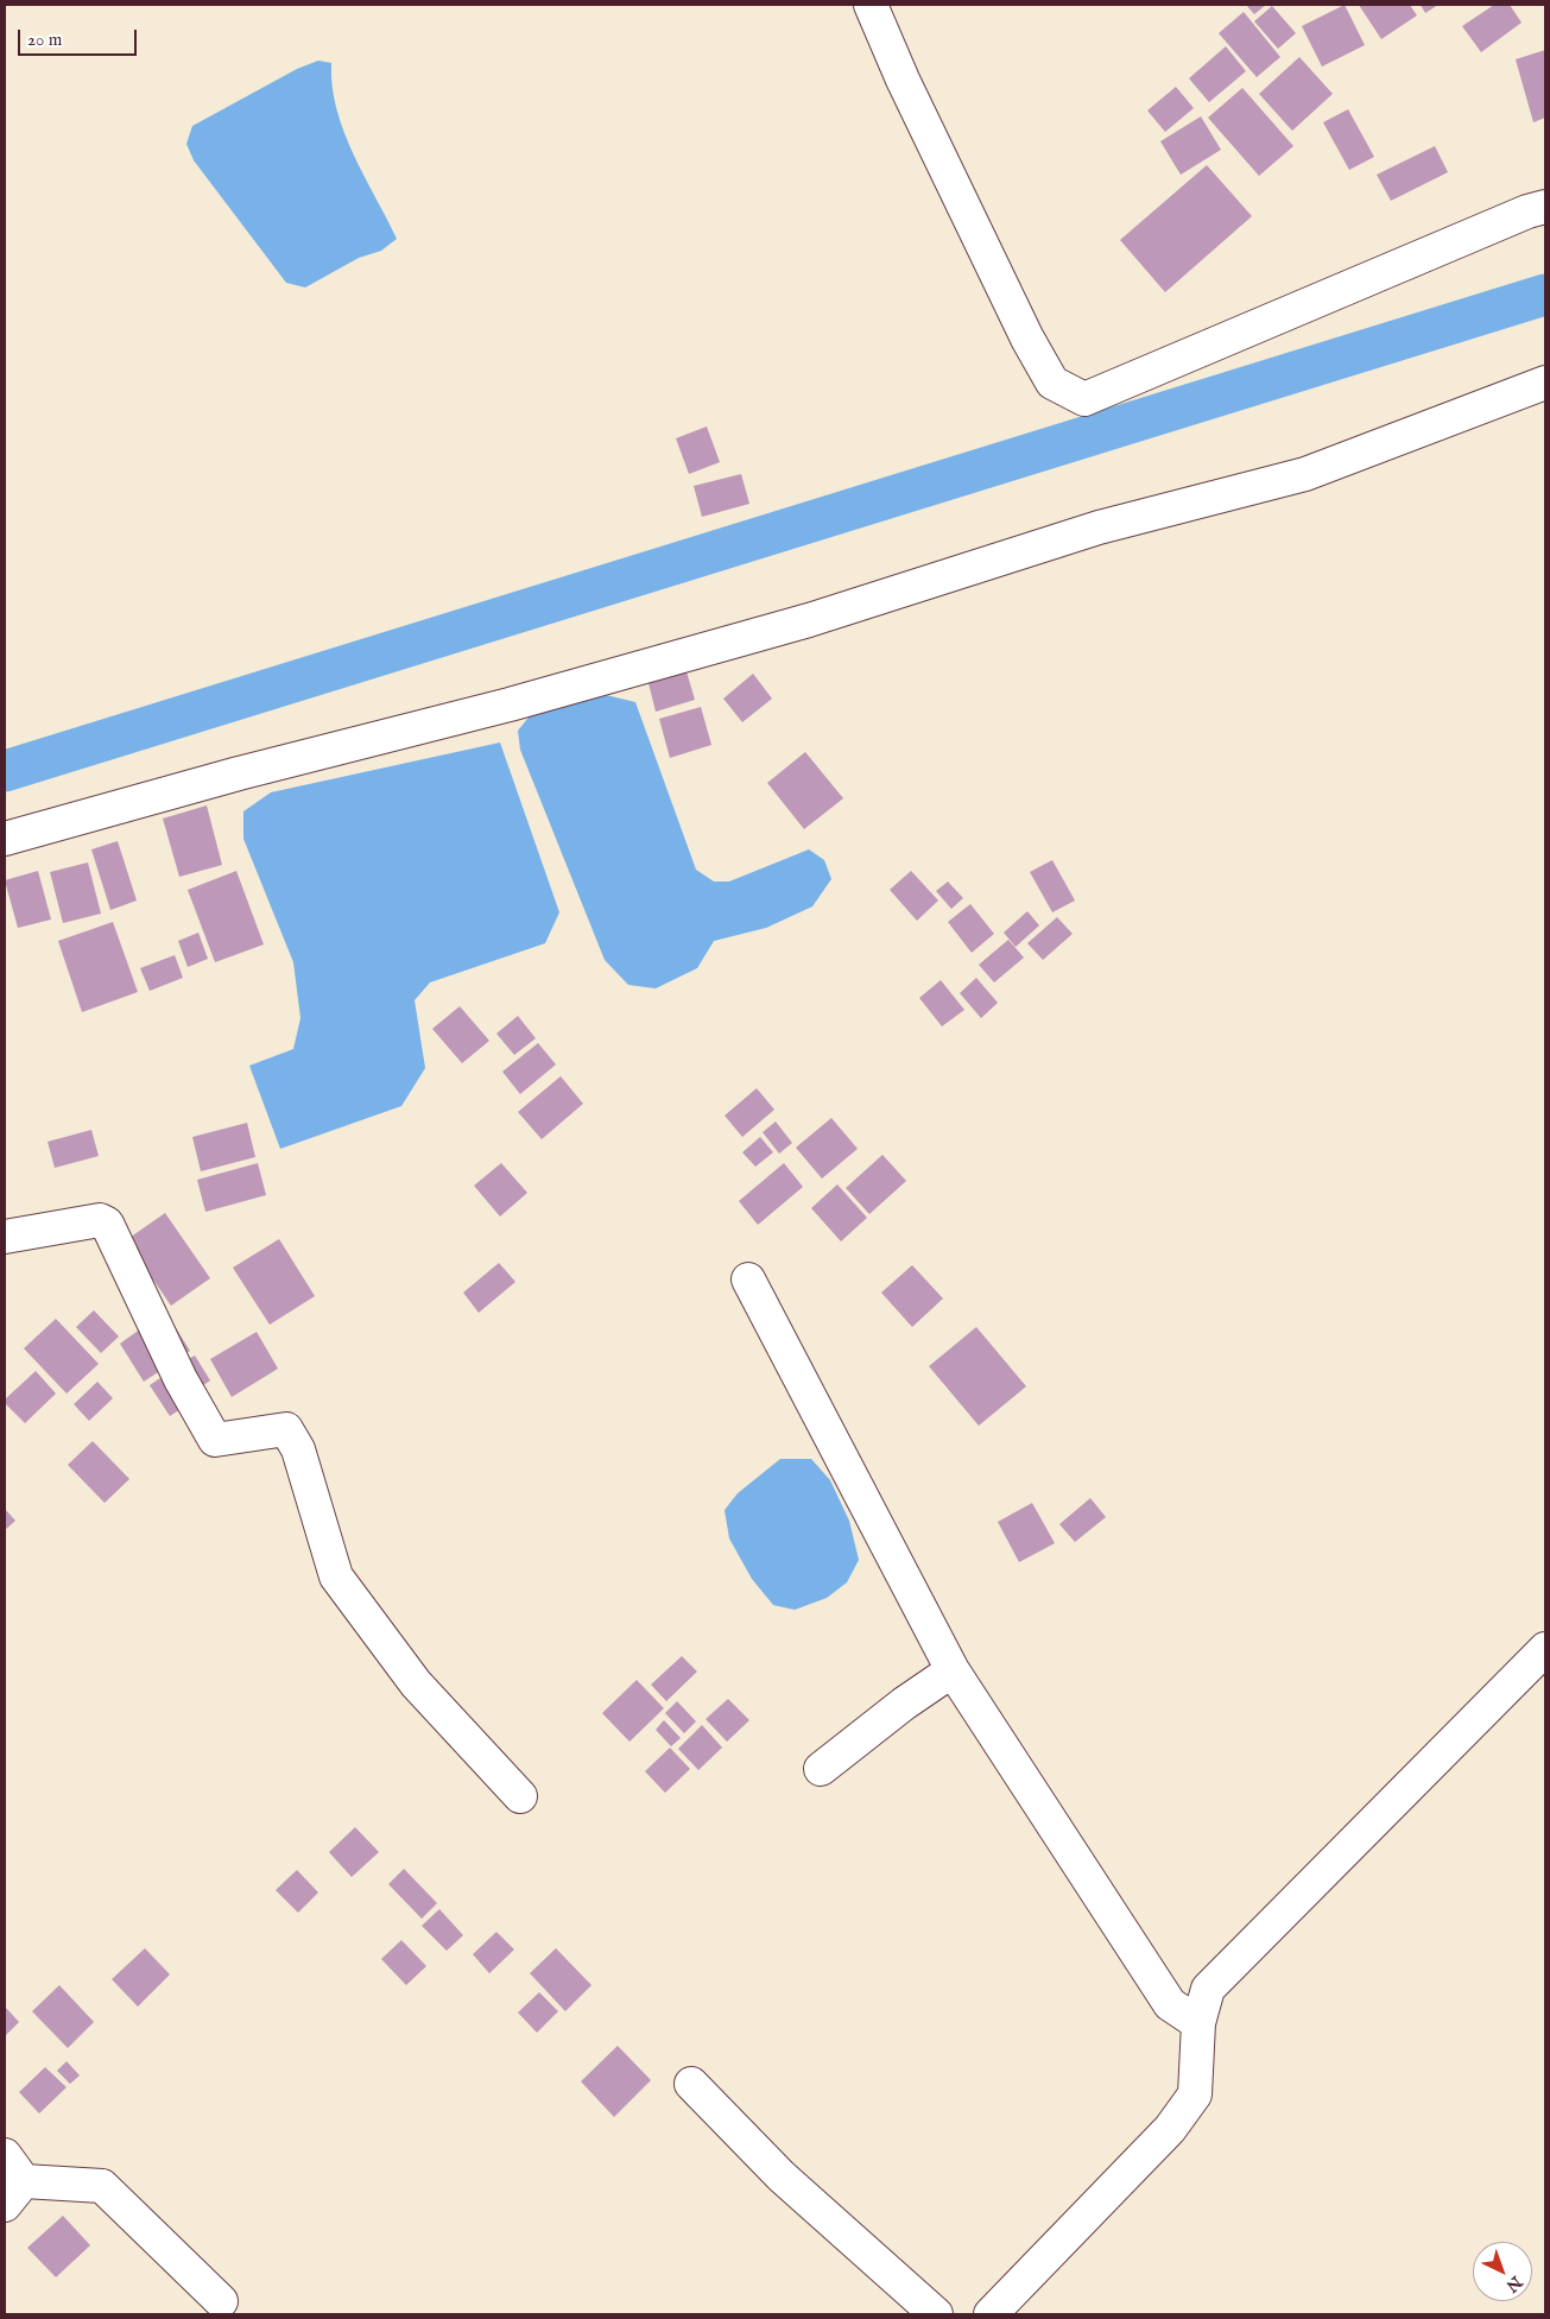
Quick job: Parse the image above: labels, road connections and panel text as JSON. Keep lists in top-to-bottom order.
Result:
{
  "scale_bar": "20 m",
  "north": "bottom right"
}
